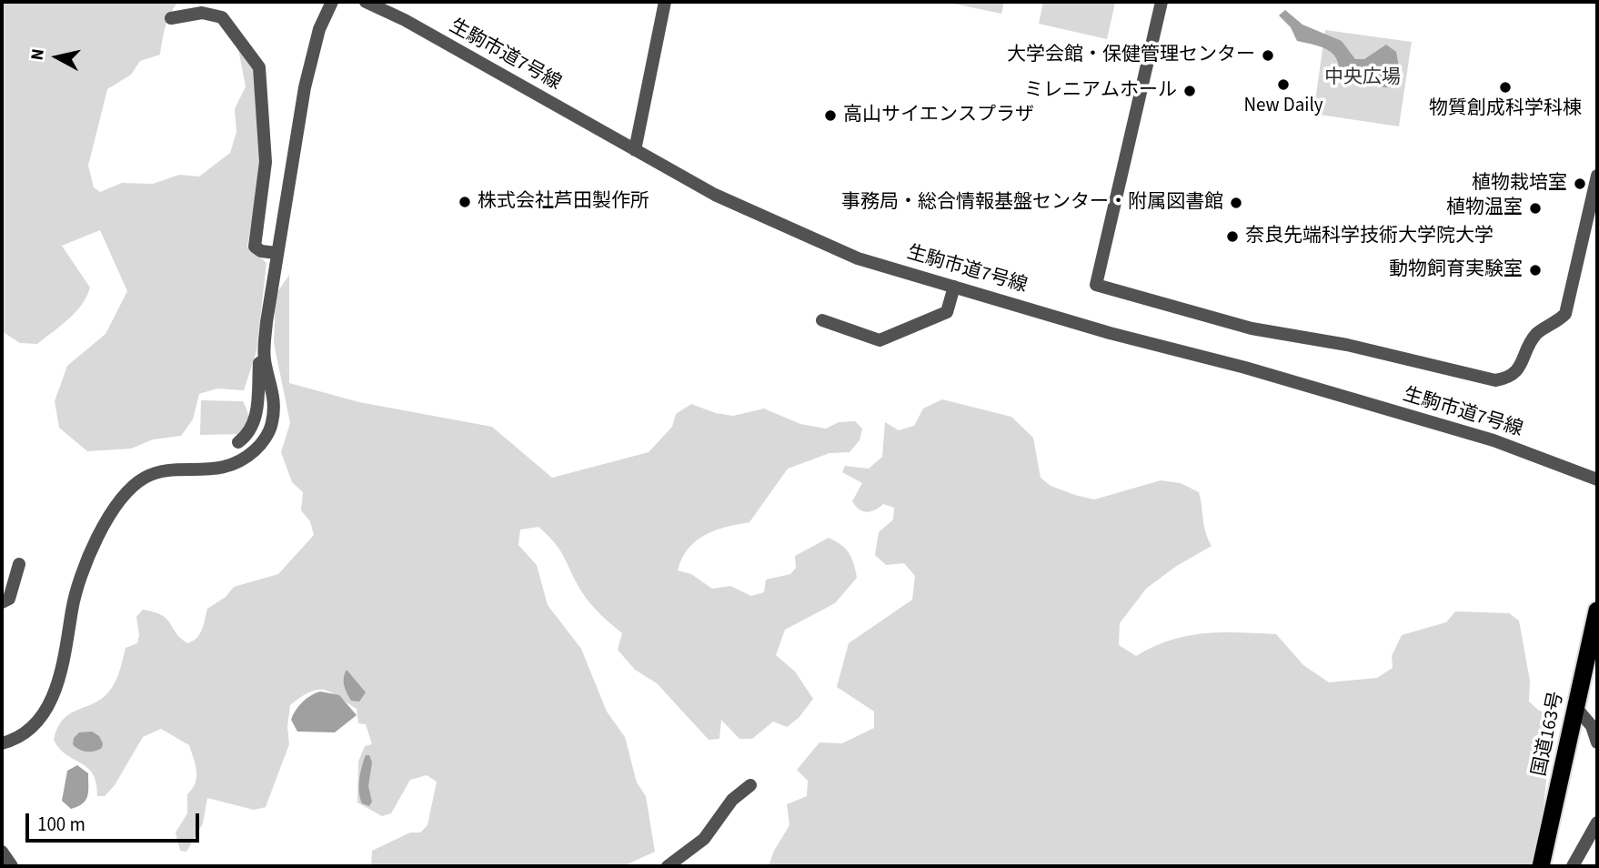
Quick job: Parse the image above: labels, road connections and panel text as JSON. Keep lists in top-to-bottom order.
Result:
{
  "streets": {
    "highway": ["国道163号"],
    "street": ["生駒市道7号線"]
  },
  "parks": ["中央広場"],
  "places": [
    "大学会館・保健管理センター",
    "New Daily",
    "物質創成科学科棟",
    "ミレニアムホール",
    "高山サイエンスプラザ",
    "植物栽培室",
    "株式会社芦田製作所",
    "事務局・総合情報基盤センター・附属図書館",
    "植物温室",
    "奈良先端科学技術大学院大学",
    "動物飼育実験室"
  ],
  "scale_bar": "100 m",
  "north": "left"
}
